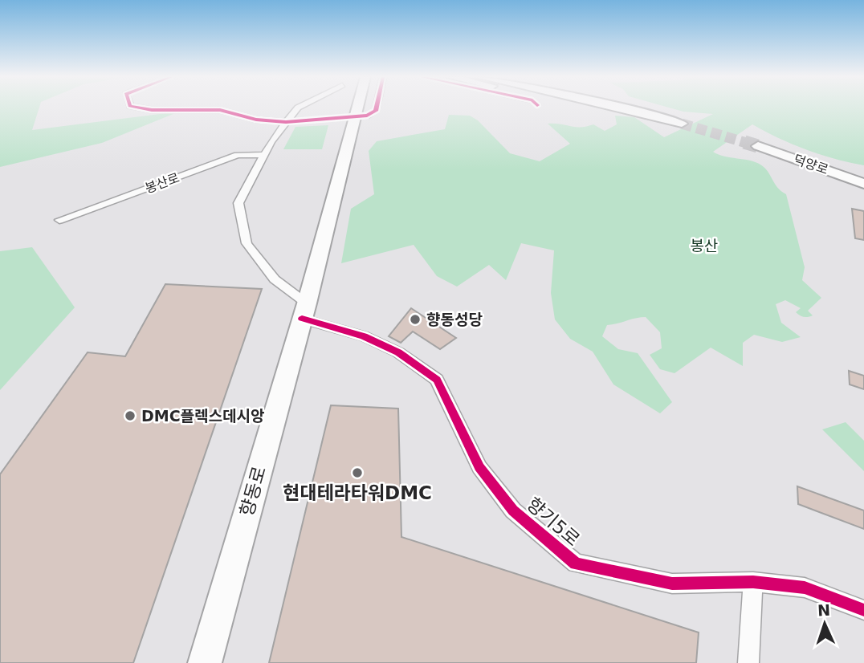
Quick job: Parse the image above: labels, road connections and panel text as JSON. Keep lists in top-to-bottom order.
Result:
{
  "streets": {
    "main road": ["덕양로", "향동로"],
    "street": ["봉산로", "향기5로"]
  },
  "crossings": [
    ["향동로", "향기5로"]
  ],
  "parks": ["봉산"],
  "places": ["향동성당", "DMC플렉스데시앙", "현대테라타워DMC"],
  "north": "top"
}
